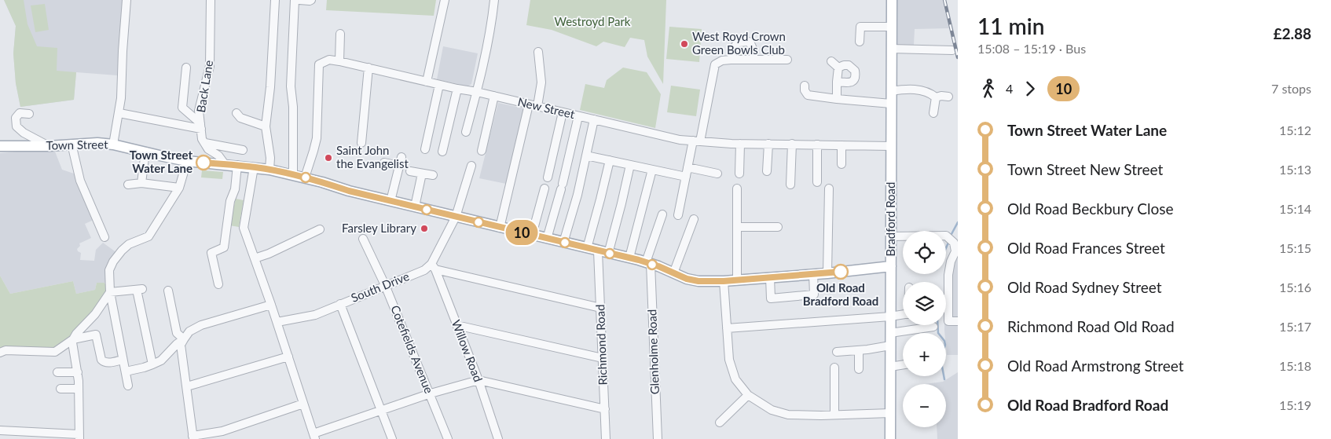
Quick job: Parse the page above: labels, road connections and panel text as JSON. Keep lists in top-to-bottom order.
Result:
{
  "streets": {
    "main road": ["Town Street", "Bradford Road"],
    "street": [
      "Back Lane",
      "New Street",
      "South Drive",
      "Richmond Road",
      "Cotefields Avenue",
      "Willow Road",
      "Glenholme Road"
    ]
  },
  "crossings": [
    ["New Street", "Town Street"],
    ["New Street", "Bradford Road"],
    ["Town Street", "Bradford Road"],
    ["Town Street", "Richmond Road"],
    ["Town Street", "Glenholme Road"],
    ["South Drive", "Cotefields Avenue"],
    ["South Drive", "Willow Road"]
  ],
  "parks": ["Westroyd Park"],
  "places": [
    "West Royd Crown Green Bowls Club",
    "Saint John the Evangelist",
    "Town Street Water Lane",
    "Farsley Library",
    "Old Road Bradford Road"
  ],
  "lines": ["bus line 10"],
  "page": {
    "on_map": "10",
    "heading": ["11 min", "15:08 – 15:19 · Bus", "£2.88"],
    "legs": ["4", "10", "7 stops"],
    "list": [
      {
        "name": "Town Street Water Lane",
        "value": "15:12"
      },
      {
        "name": "Town Street New Street",
        "value": "15:13"
      },
      {
        "name": "Old Road Beckbury Close",
        "value": "15:14"
      },
      {
        "name": "Old Road Frances Street",
        "value": "15:15"
      },
      {
        "name": "Old Road Sydney Street",
        "value": "15:16"
      },
      {
        "name": "Richmond Road Old Road",
        "value": "15:17"
      },
      {
        "name": "Old Road Armstrong Street",
        "value": "15:18"
      },
      {
        "name": "Old Road Bradford Road",
        "value": "15:19"
      }
    ],
    "map_buttons": ["+", "−"]
  }
}
